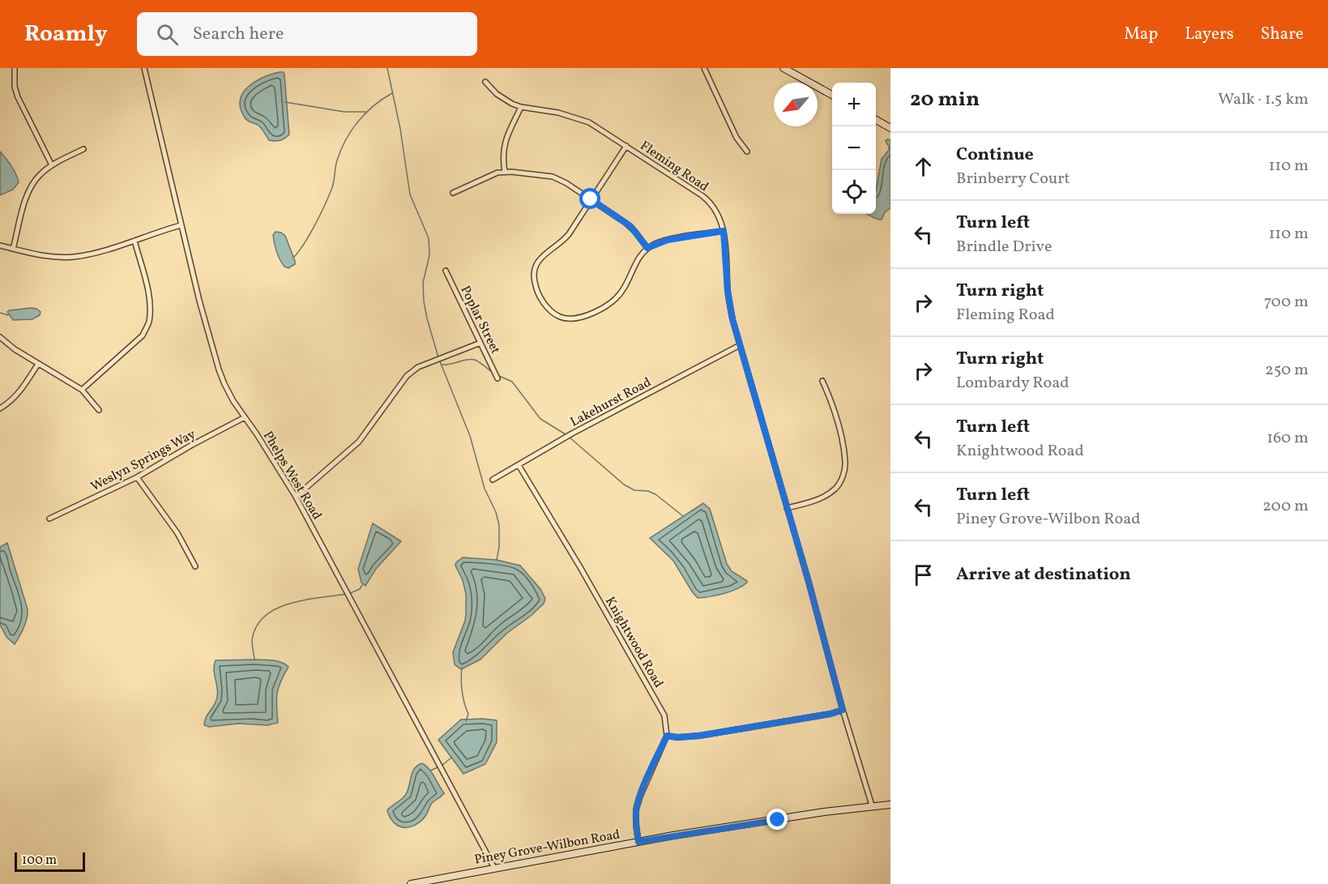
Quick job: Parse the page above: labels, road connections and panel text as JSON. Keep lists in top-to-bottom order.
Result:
{
  "streets": {
    "street": [
      "Fleming Road",
      "Poplar Street",
      "Lakehurst Road",
      "Weslyn Springs Way",
      "Phelps West Road",
      "Knightwood Road",
      "Piney Grove-Wilbon Road"
    ]
  },
  "crossings": [
    ["Fleming Road", "Lakehurst Road"],
    ["Fleming Road", "Piney Grove-Wilbon Road"],
    ["Lakehurst Road", "Knightwood Road"],
    ["Weslyn Springs Way", "Phelps West Road"],
    ["Phelps West Road", "Piney Grove-Wilbon Road"]
  ],
  "scale_bar": "100 m",
  "north": "bottom left",
  "page": {
    "header": "Roamly",
    "search": "Search here",
    "nav": ["Map", "Layers", "Share"],
    "heading": ["20 min", "Walk · 1.5 km"],
    "map_buttons": ["+", "−"],
    "list": [
      ["Continue", "Brinberry Court", "110 m"],
      ["Turn left", "Brindle Drive", "110 m"],
      ["Turn right", "Fleming Road", "700 m"],
      ["Turn right", "Lombardy Road", "250 m"],
      ["Turn left", "Knightwood Road", "160 m"],
      ["Turn left", "Piney Grove-Wilbon Road", "200 m"],
      "Arrive at destination"
    ],
    "scale": "100 m"
  }
}
